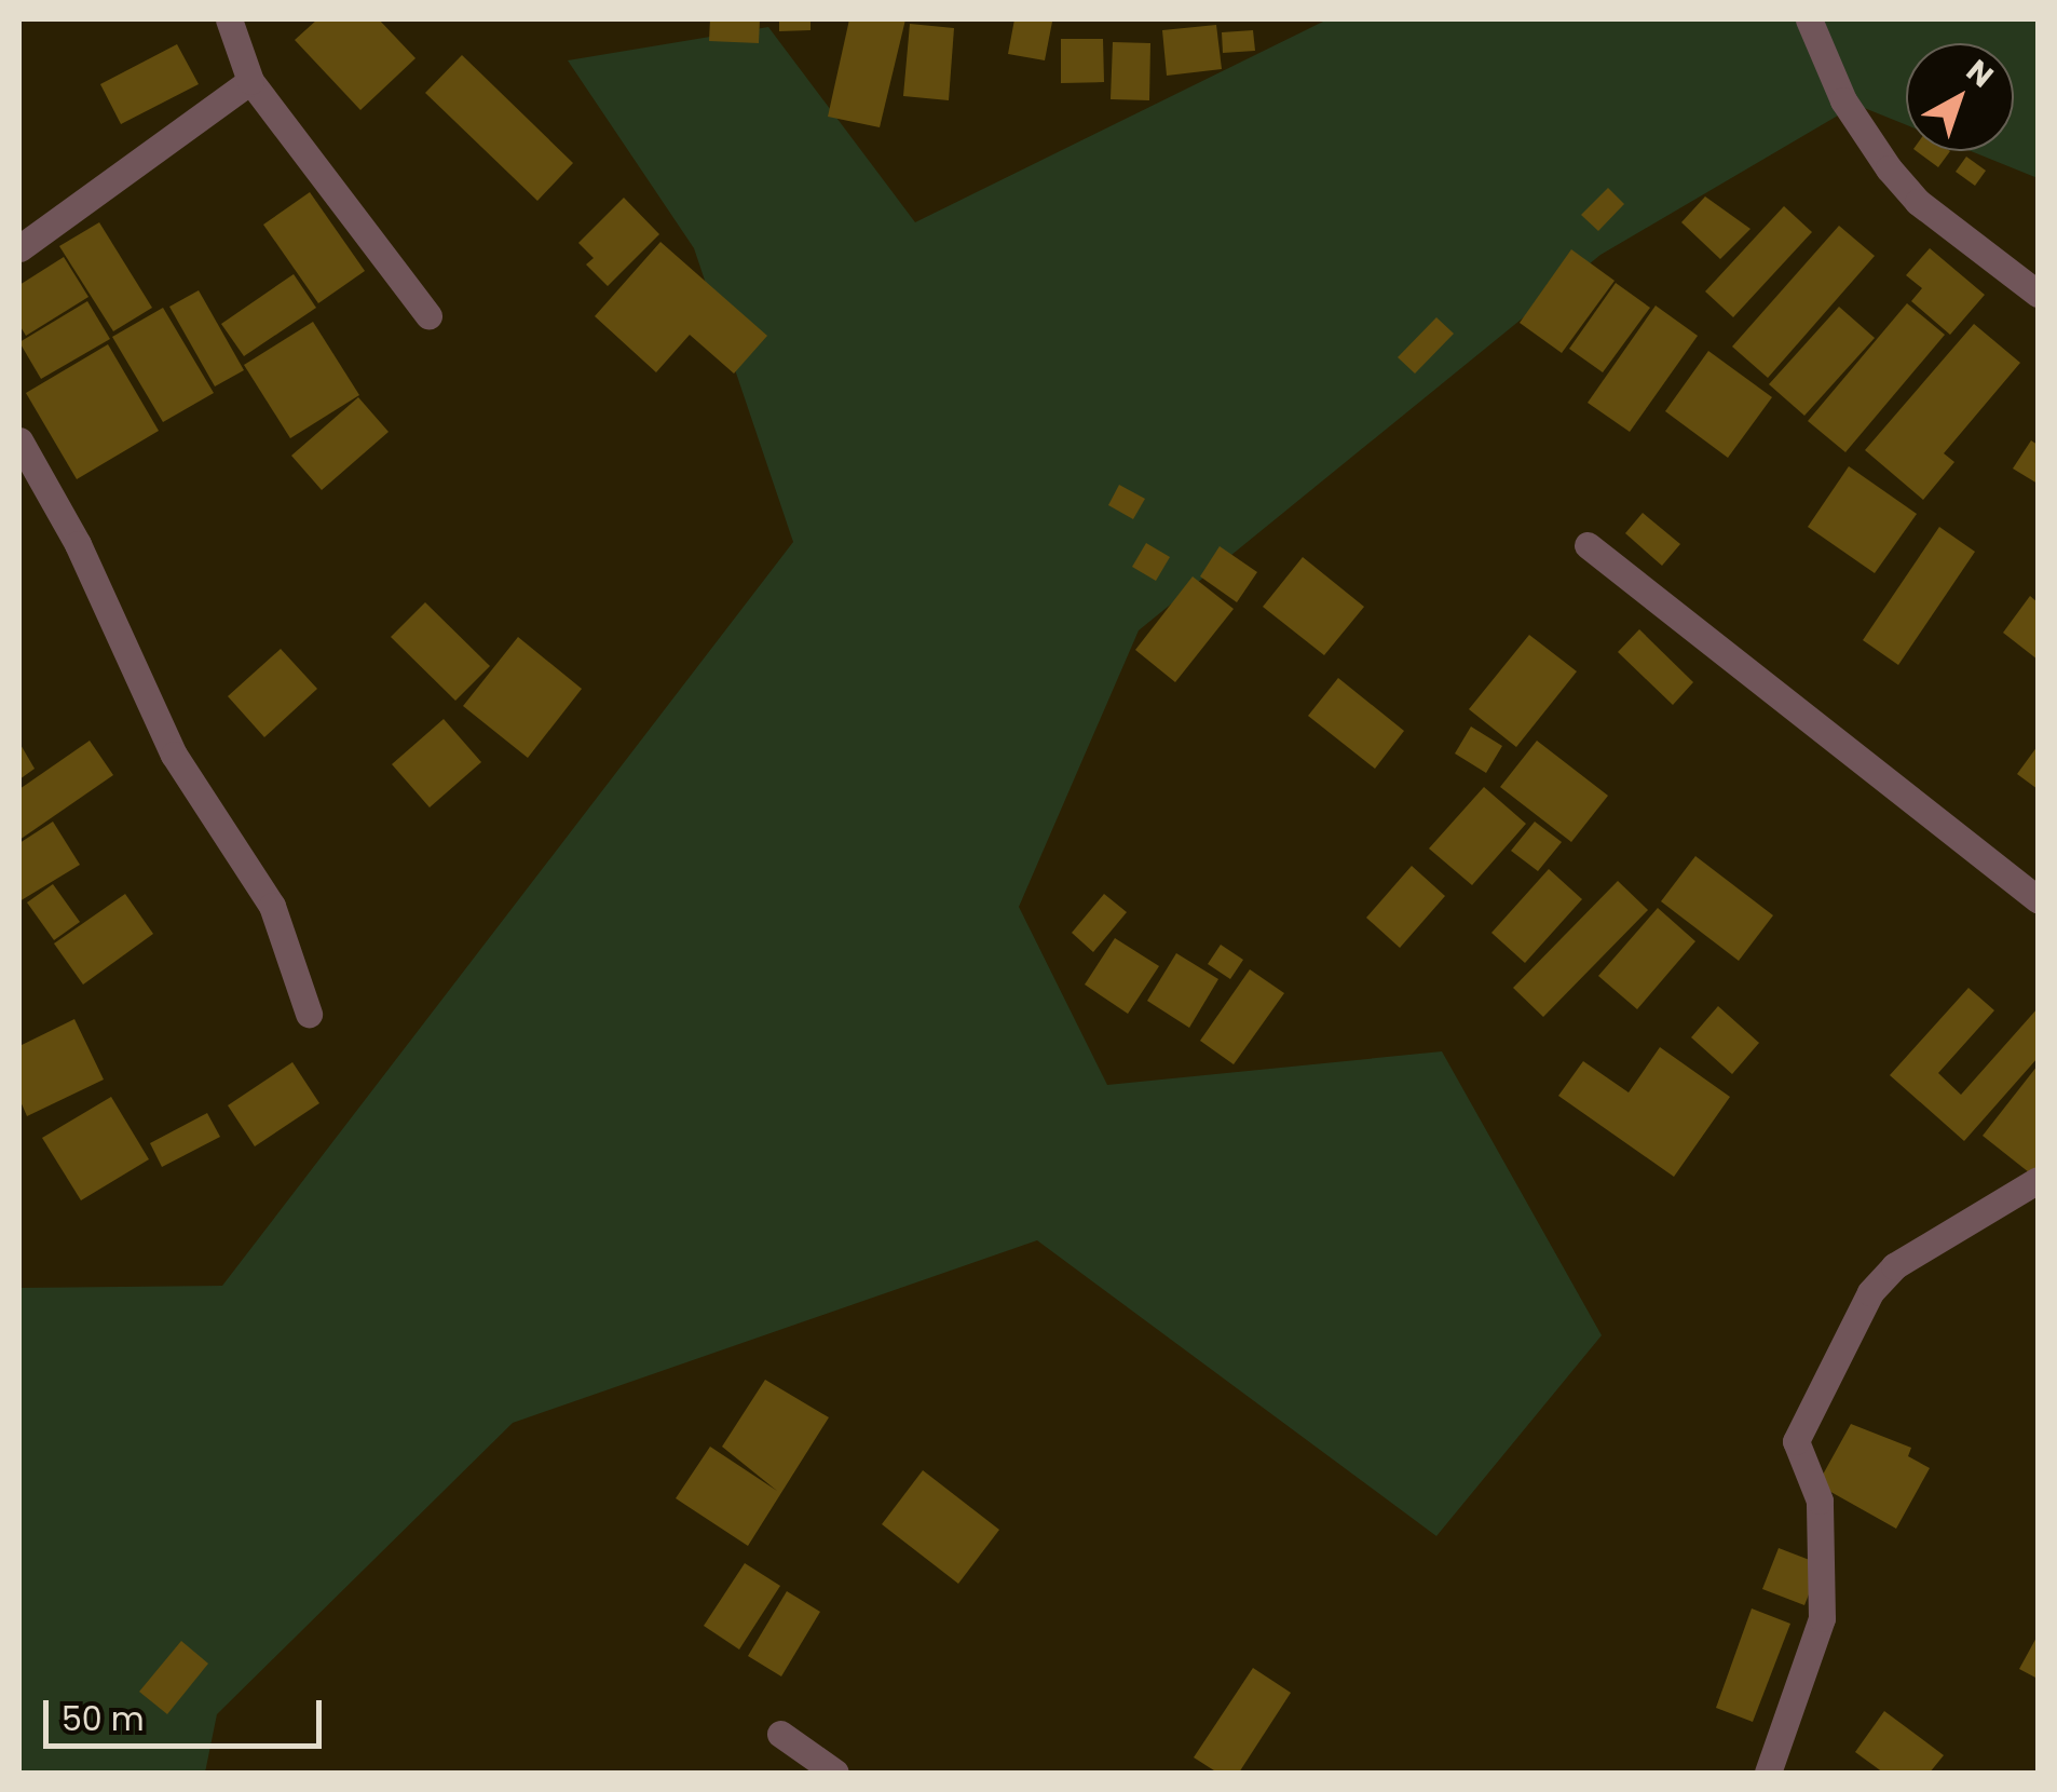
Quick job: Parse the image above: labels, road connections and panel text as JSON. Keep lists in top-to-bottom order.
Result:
{
  "scale_bar": "50 m",
  "north": "top right"
}
